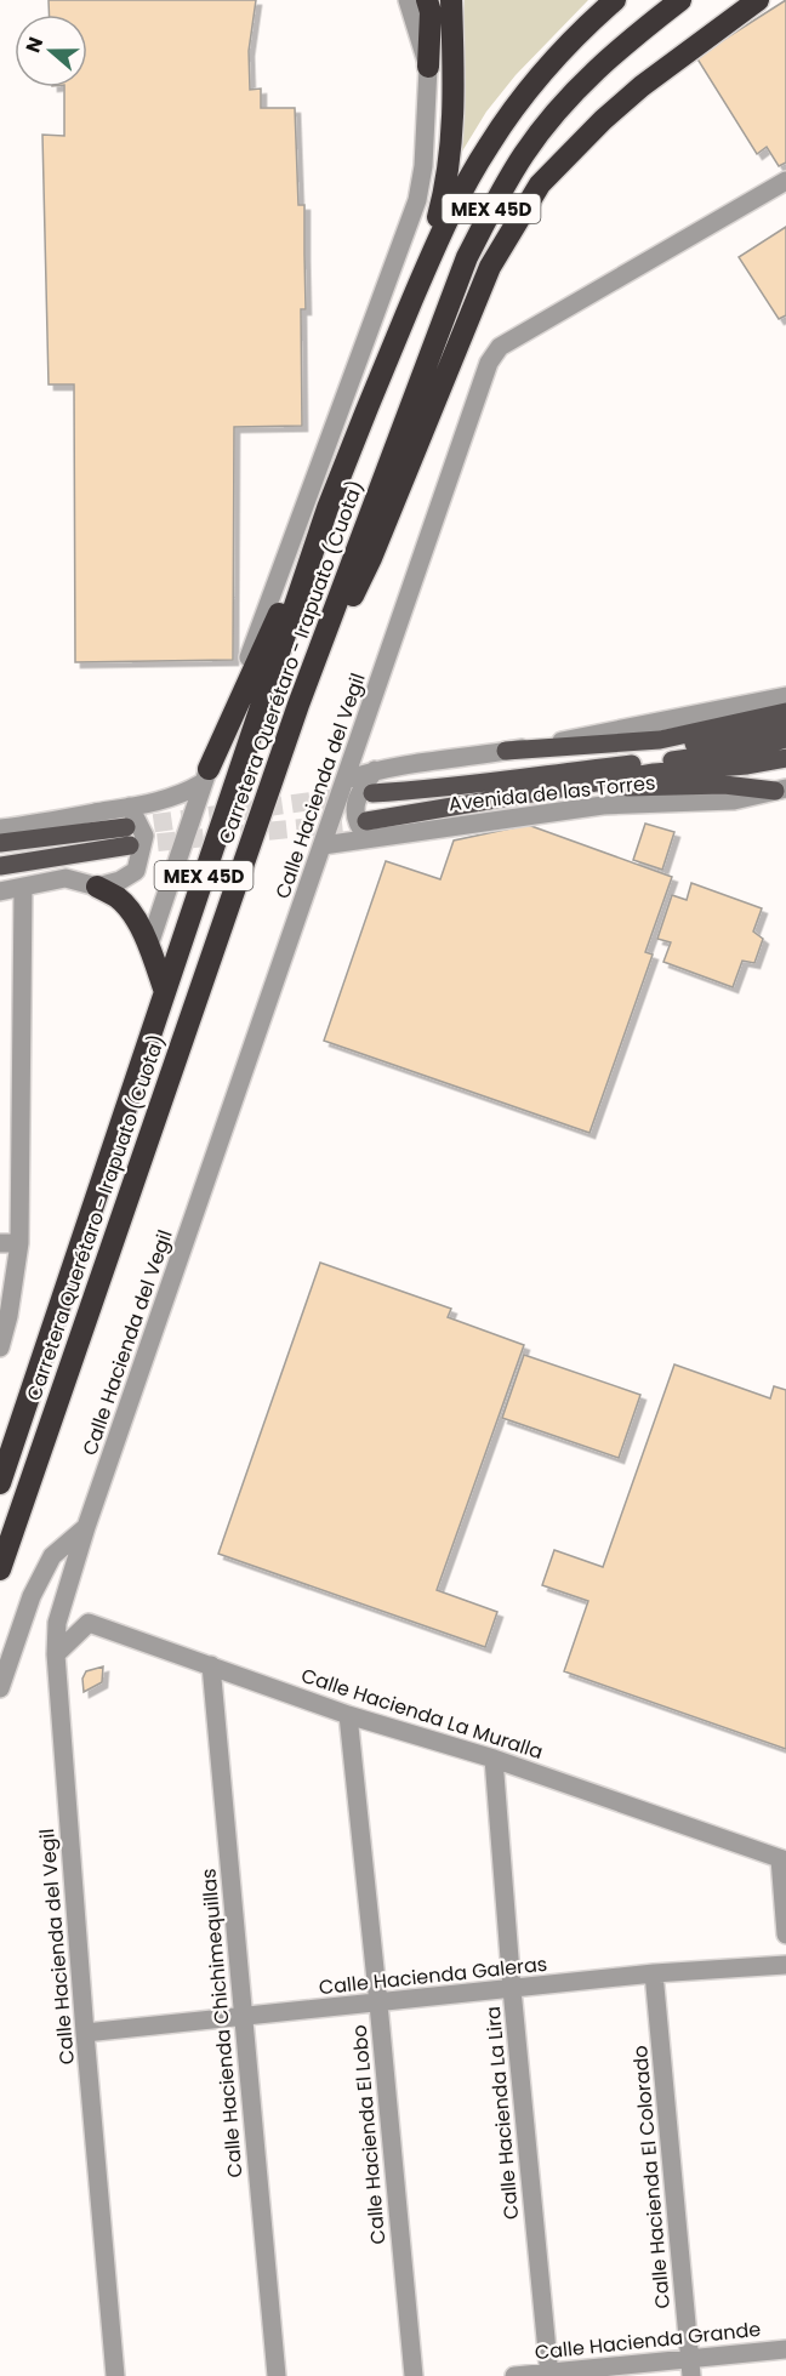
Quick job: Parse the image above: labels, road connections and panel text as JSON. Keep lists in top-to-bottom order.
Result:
{
  "streets": {
    "highway": ["MEX 45D", "Carretera Querétaro - Irapuato (Cuota)"],
    "main road": ["Avenida de las Torres"],
    "street": [
      "Calle Hacienda del Vegil",
      "Calle Hacienda La Muralla",
      "Calle Hacienda Galeras",
      "Calle Hacienda Chichimequillas",
      "Calle Hacienda La Lira",
      "Calle Hacienda El Lobo",
      "Calle Hacienda El Colorado",
      "Calle Hacienda Grande"
    ]
  },
  "crossings": [
    ["Calle Hacienda del Vegil", "Avenida de las Torres"],
    ["Calle Hacienda del Vegil", "Calle Hacienda La Muralla"],
    ["Calle Hacienda del Vegil", "Calle Hacienda Galeras"],
    ["Calle Hacienda La Muralla", "Calle Hacienda Chichimequillas"],
    ["Calle Hacienda La Muralla", "Calle Hacienda La Lira"],
    ["Calle Hacienda La Muralla", "Calle Hacienda El Lobo"],
    ["Calle Hacienda Galeras", "Calle Hacienda Chichimequillas"],
    ["Calle Hacienda Galeras", "Calle Hacienda La Lira"],
    ["Calle Hacienda Galeras", "Calle Hacienda El Lobo"],
    ["Calle Hacienda Galeras", "Calle Hacienda El Colorado"],
    ["Calle Hacienda La Lira", "Calle Hacienda Grande"],
    ["Calle Hacienda El Colorado", "Calle Hacienda Grande"]
  ],
  "north": "left"
}
